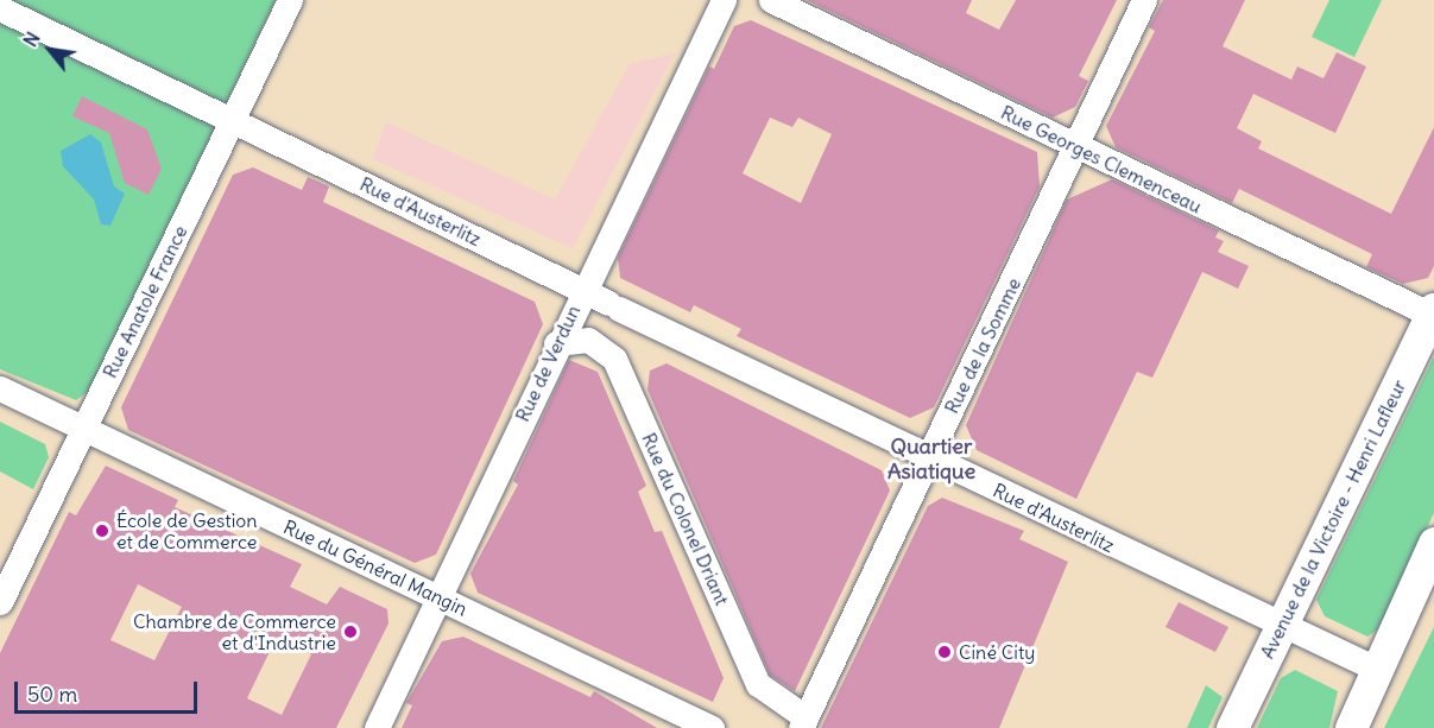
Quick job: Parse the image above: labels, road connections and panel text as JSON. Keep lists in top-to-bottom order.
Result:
{
  "streets": {
    "main road": ["Avenue de la Victoire - Henri Lafleur"],
    "street": [
      "Rue Georges Clemenceau",
      "Rue d'Austerlitz",
      "Rue Anatole France",
      "Rue de la Somme",
      "Rue de Verdun",
      "Rue du Colonel Driant",
      "Rue du Général Mangin"
    ]
  },
  "crossings": [
    ["Rue Georges Clemenceau", "Rue de la Somme"],
    ["Rue Georges Clemenceau", "Avenue de la Victoire - Henri Lafleur"],
    ["Rue d'Austerlitz", "Rue Anatole France"],
    ["Rue d'Austerlitz", "Rue de la Somme"],
    ["Rue d'Austerlitz", "Rue de Verdun"],
    ["Rue d'Austerlitz", "Avenue de la Victoire - Henri Lafleur"],
    ["Rue Anatole France", "Rue du Général Mangin"],
    ["Rue de la Somme", "Rue du Colonel Driant"],
    ["Rue de Verdun", "Rue du Colonel Driant"],
    ["Rue de Verdun", "Rue du Général Mangin"]
  ],
  "districts": ["Quartier Asiatique"],
  "places": ["École de Gestion et de Commerce", "Chambre de Commerce et d'Industrie", "Ciné City"],
  "scale_bar": "50 m",
  "north": "top left"
}
